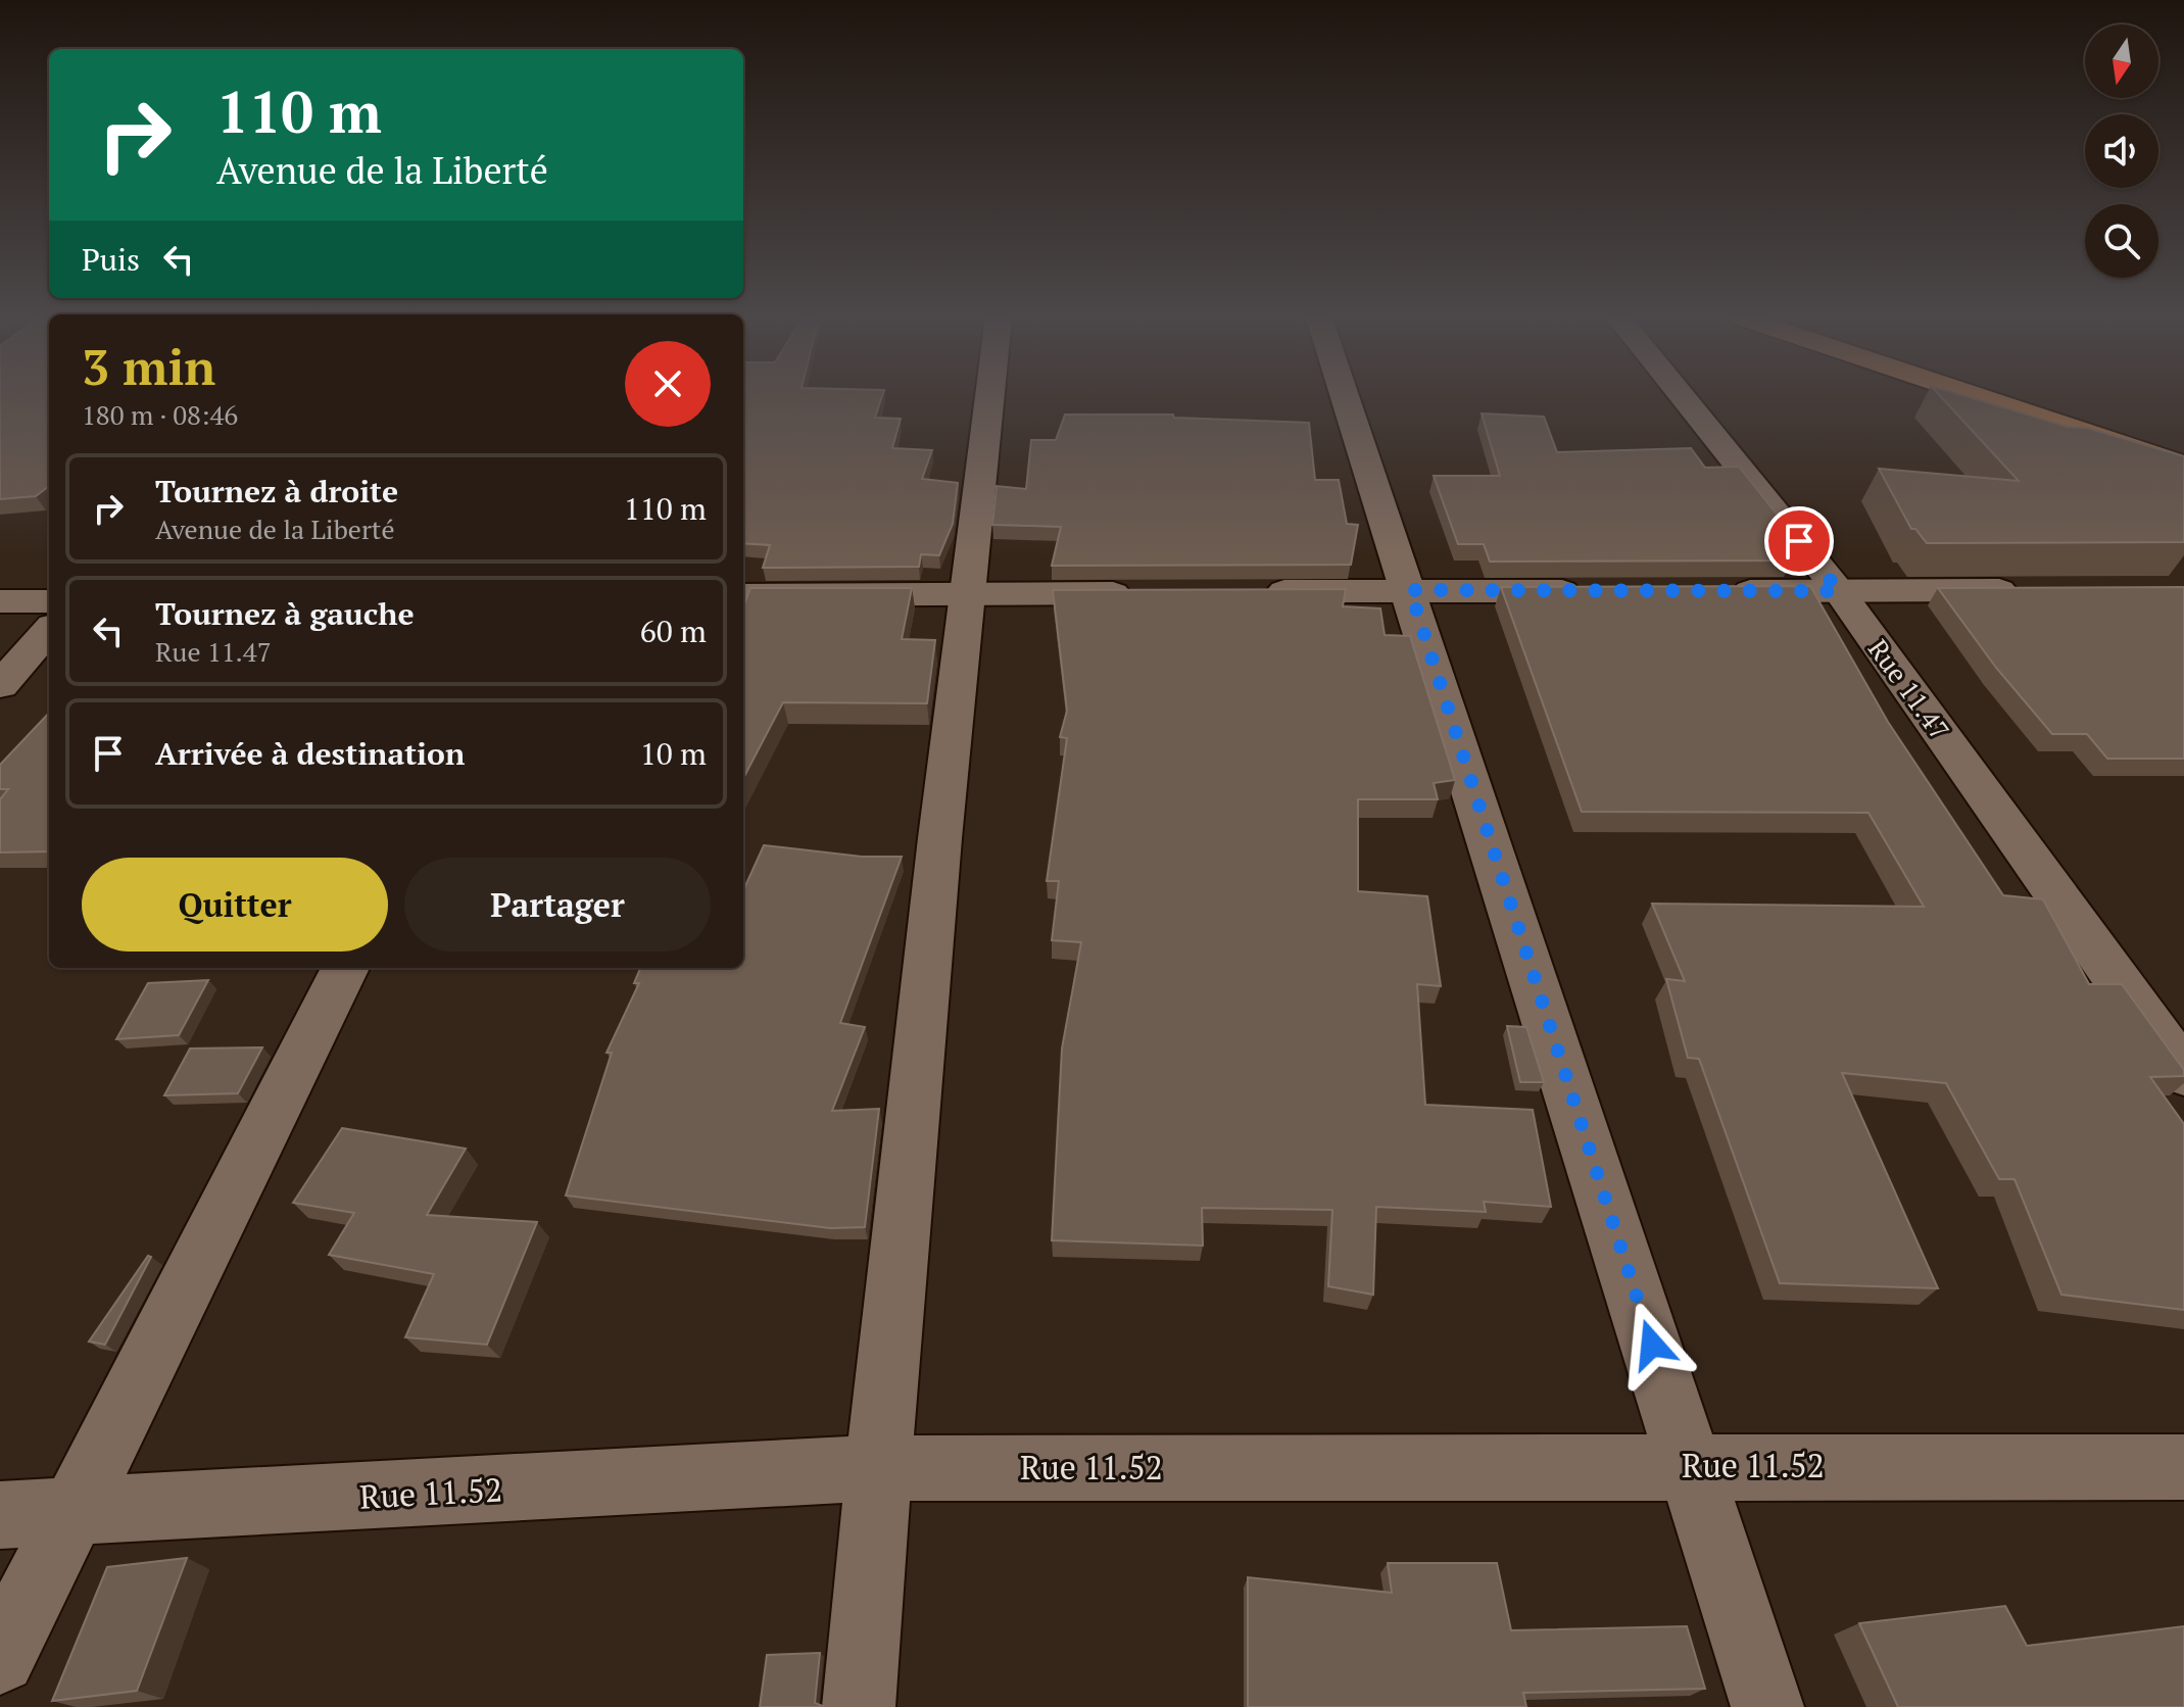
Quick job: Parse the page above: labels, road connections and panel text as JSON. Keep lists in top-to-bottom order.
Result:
{
  "streets": {
    "street": ["Rue 11.47", "Rue 11.52"]
  },
  "north": "bottom",
  "page": {
    "turn": ["110 m", "Avenue de la Liberté"],
    "then": "Puis",
    "heading": ["3 min", "180 m · 08:46"],
    "list": [
      {
        "name": "Tournez à droite",
        "note": "Avenue de la Liberté",
        "value": "110 m"
      },
      {
        "name": "Tournez à gauche",
        "note": "Rue 11.47",
        "value": "60 m"
      },
      {
        "name": "Arrivée à destination",
        "value": "10 m"
      }
    ],
    "buttons": ["Quitter", "Partager"]
  }
}
